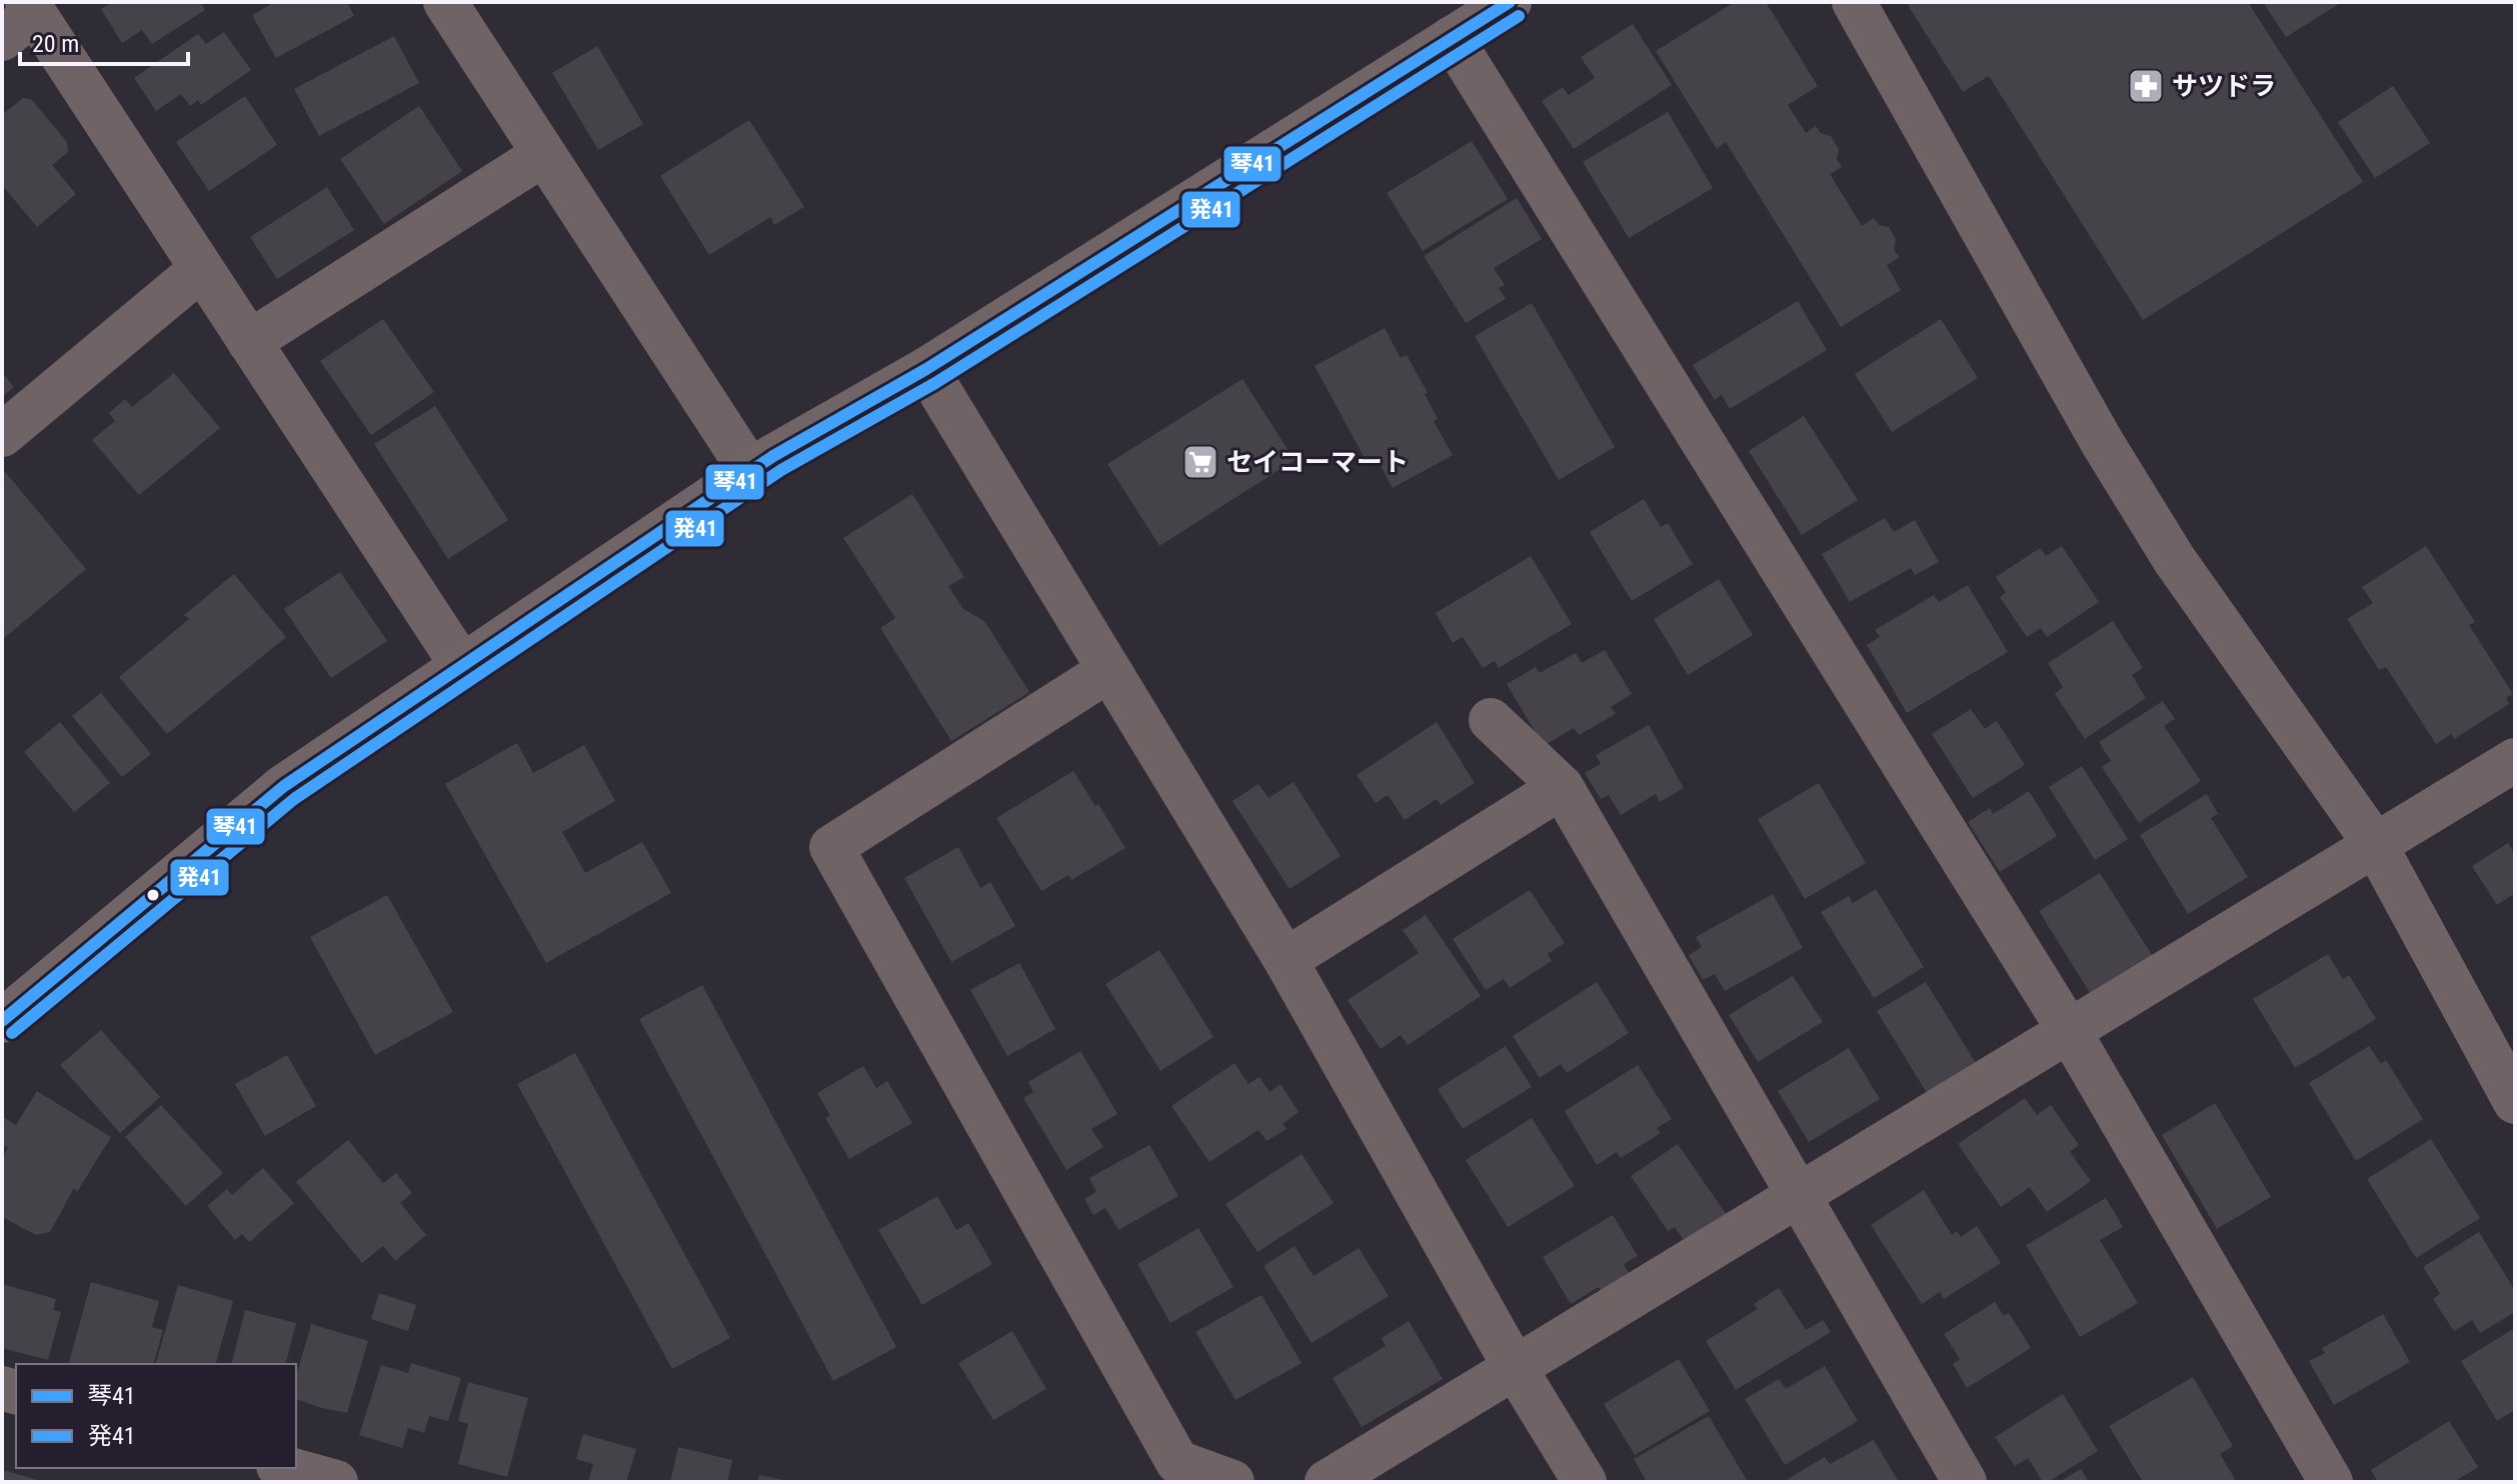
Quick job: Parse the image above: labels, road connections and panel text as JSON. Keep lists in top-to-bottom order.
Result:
{
  "places": {
    "pharmacy": ["サツドラ"],
    "supermarket": ["セイコーマート"]
  },
  "lines": ["transit line 琴41", "transit line 発41"],
  "legend": ["琴41", "発41"],
  "scale_bar": "20 m"
}
